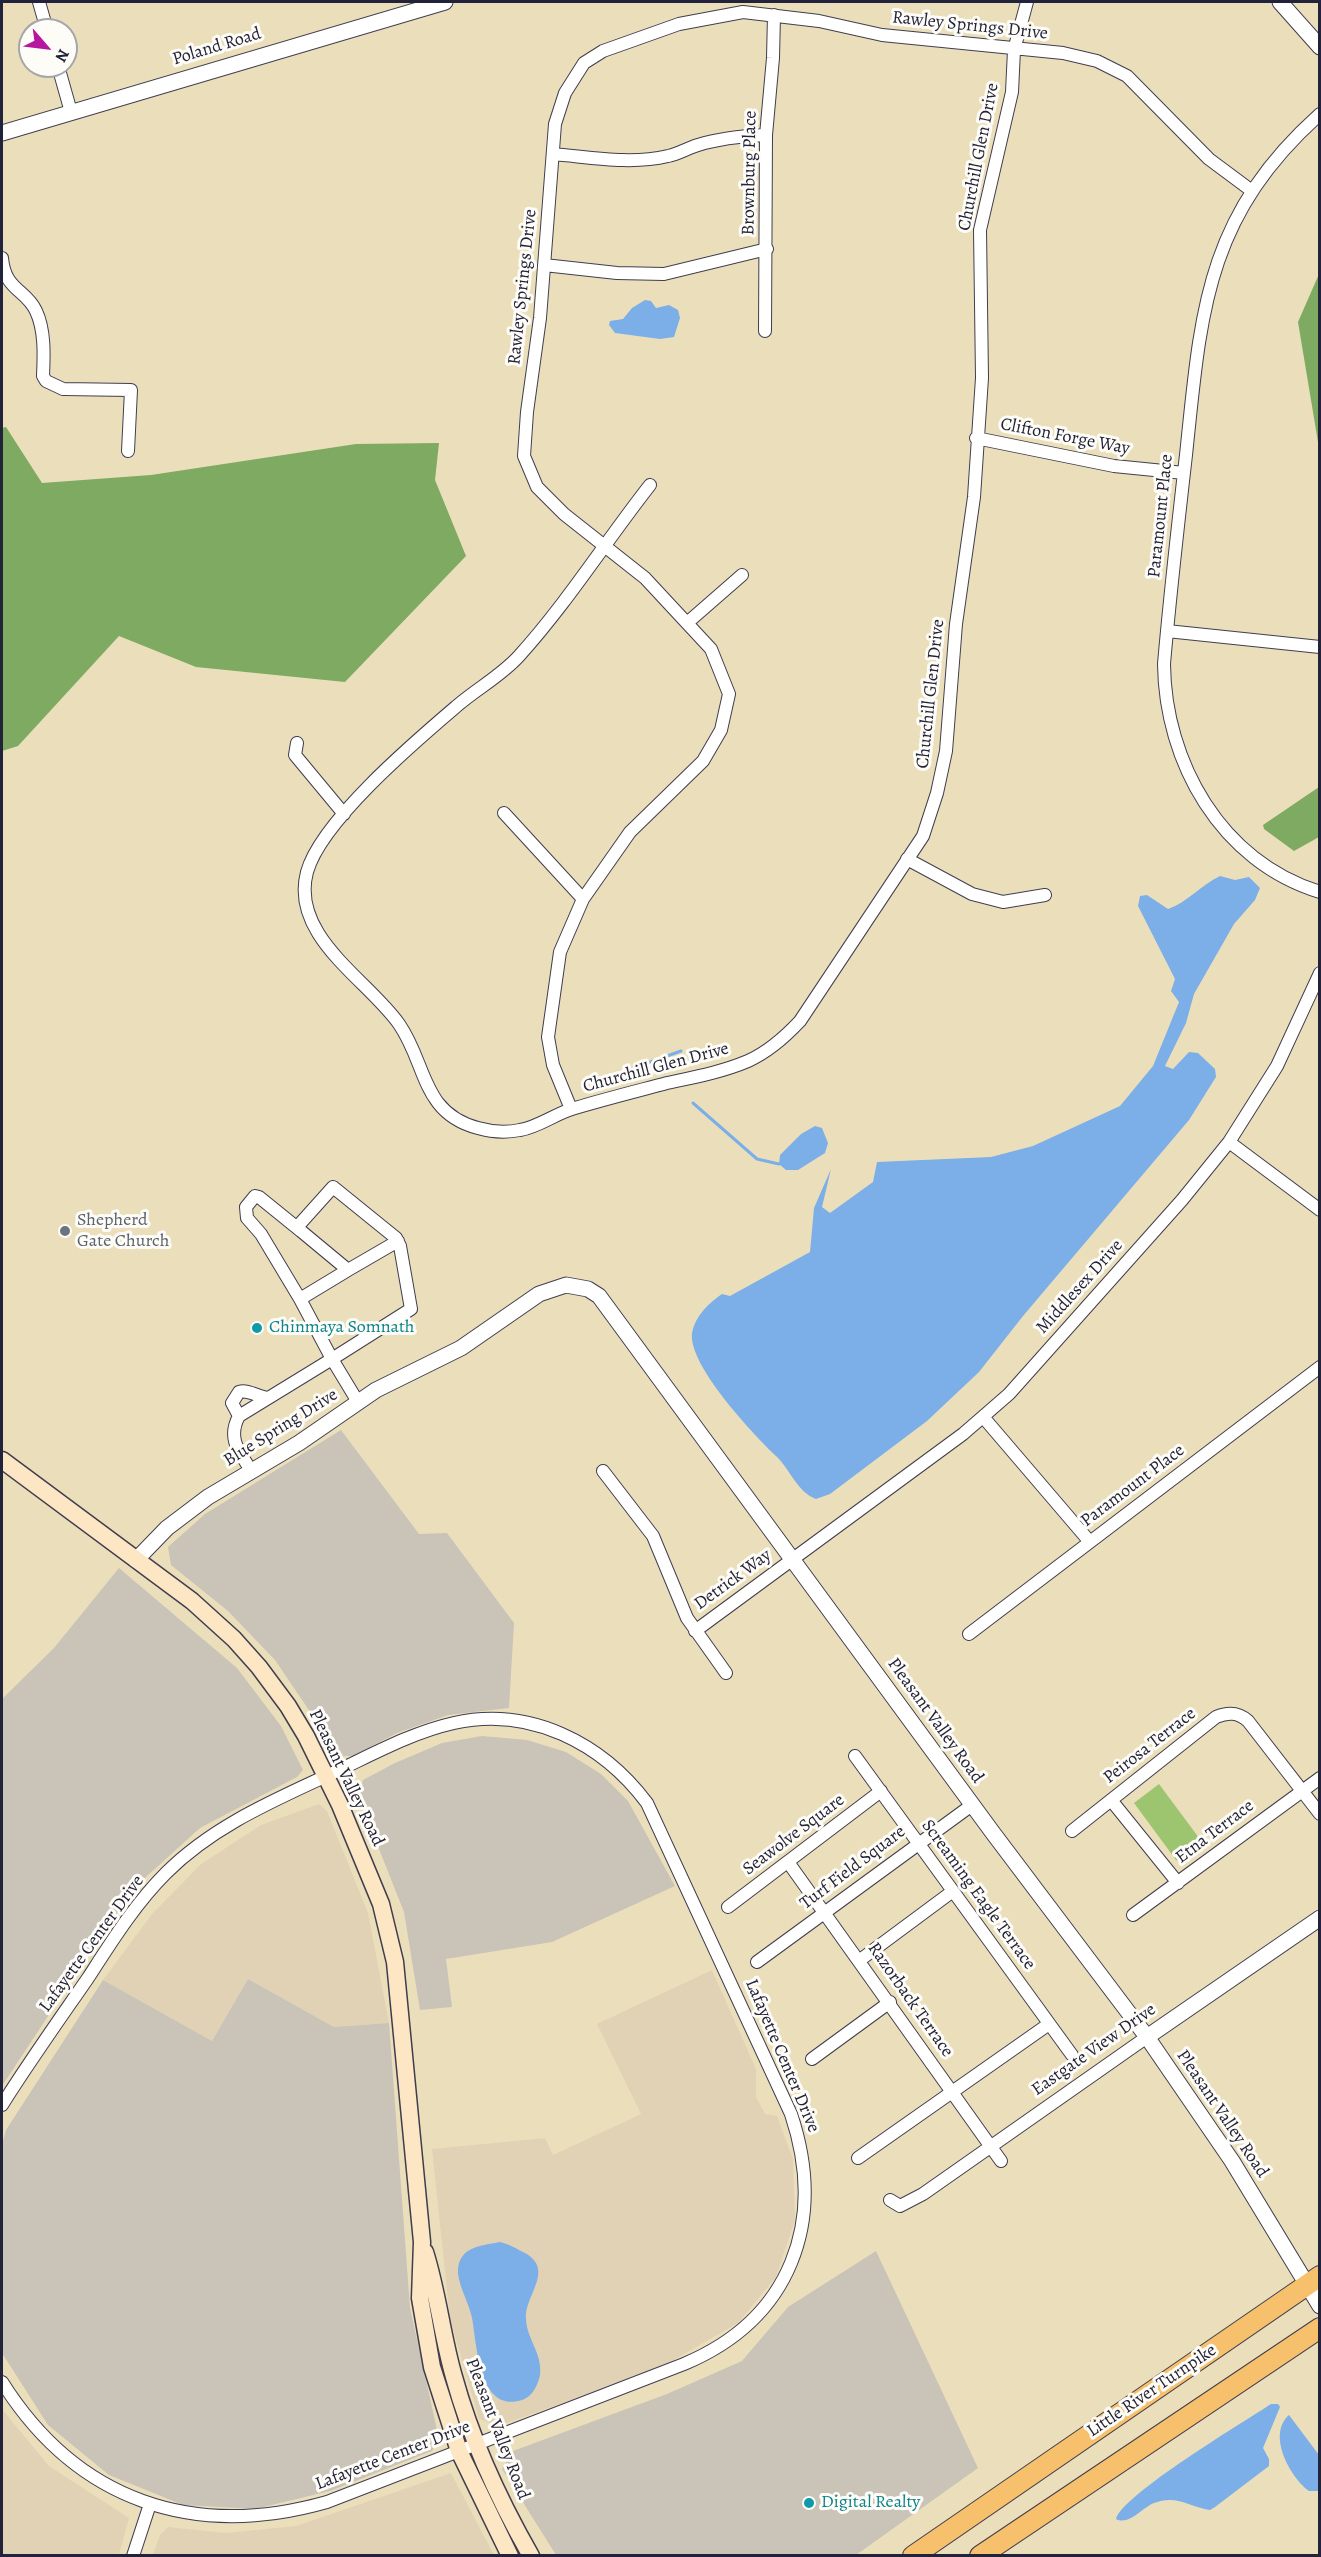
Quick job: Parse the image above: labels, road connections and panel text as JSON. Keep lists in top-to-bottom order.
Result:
{
  "streets": {
    "highway": ["Little River Turnpike"],
    "main road": ["Pleasant Valley Road"],
    "street": [
      "Rawley Springs Drive",
      "Poland Road",
      "Churchill Glen Drive",
      "Brownburg Place",
      "Clifton Forge Way",
      "Paramount Place",
      "Middlesex Drive",
      "Blue Spring Drive",
      "Detrick Way",
      "Peirosa Terrace",
      "Etna Terrace",
      "Seawolve Square",
      "Turf Field Square",
      "Screaming Eagle Terrace",
      "Lafayette Center Drive",
      "Razorback Terrace",
      "Eastgate View Drive"
    ]
  },
  "crossings": [
    ["Rawley Springs Drive", "Churchill Glen Drive"],
    ["Rawley Springs Drive", "Brownburg Place"],
    ["Rawley Springs Drive", "Paramount Place"],
    ["Churchill Glen Drive", "Clifton Forge Way"],
    ["Clifton Forge Way", "Paramount Place"],
    ["Middlesex Drive", "Detrick Way"],
    ["Middlesex Drive", "Pleasant Valley Road"],
    ["Blue Spring Drive", "Pleasant Valley Road"],
    ["Detrick Way", "Pleasant Valley Road"],
    ["Pleasant Valley Road", "Turf Field Square"],
    ["Pleasant Valley Road", "Lafayette Center Drive"],
    ["Pleasant Valley Road", "Eastgate View Drive"],
    ["Pleasant Valley Road", "Little River Turnpike"],
    ["Peirosa Terrace", "Etna Terrace"],
    ["Seawolve Square", "Screaming Eagle Terrace"],
    ["Seawolve Square", "Razorback Terrace"],
    ["Turf Field Square", "Screaming Eagle Terrace"],
    ["Turf Field Square", "Razorback Terrace"],
    ["Razorback Terrace", "Eastgate View Drive"]
  ],
  "places": ["Shepherd Gate Church", "Chinmaya Somnath", "Digital Realty"],
  "north": "bottom right"
}
